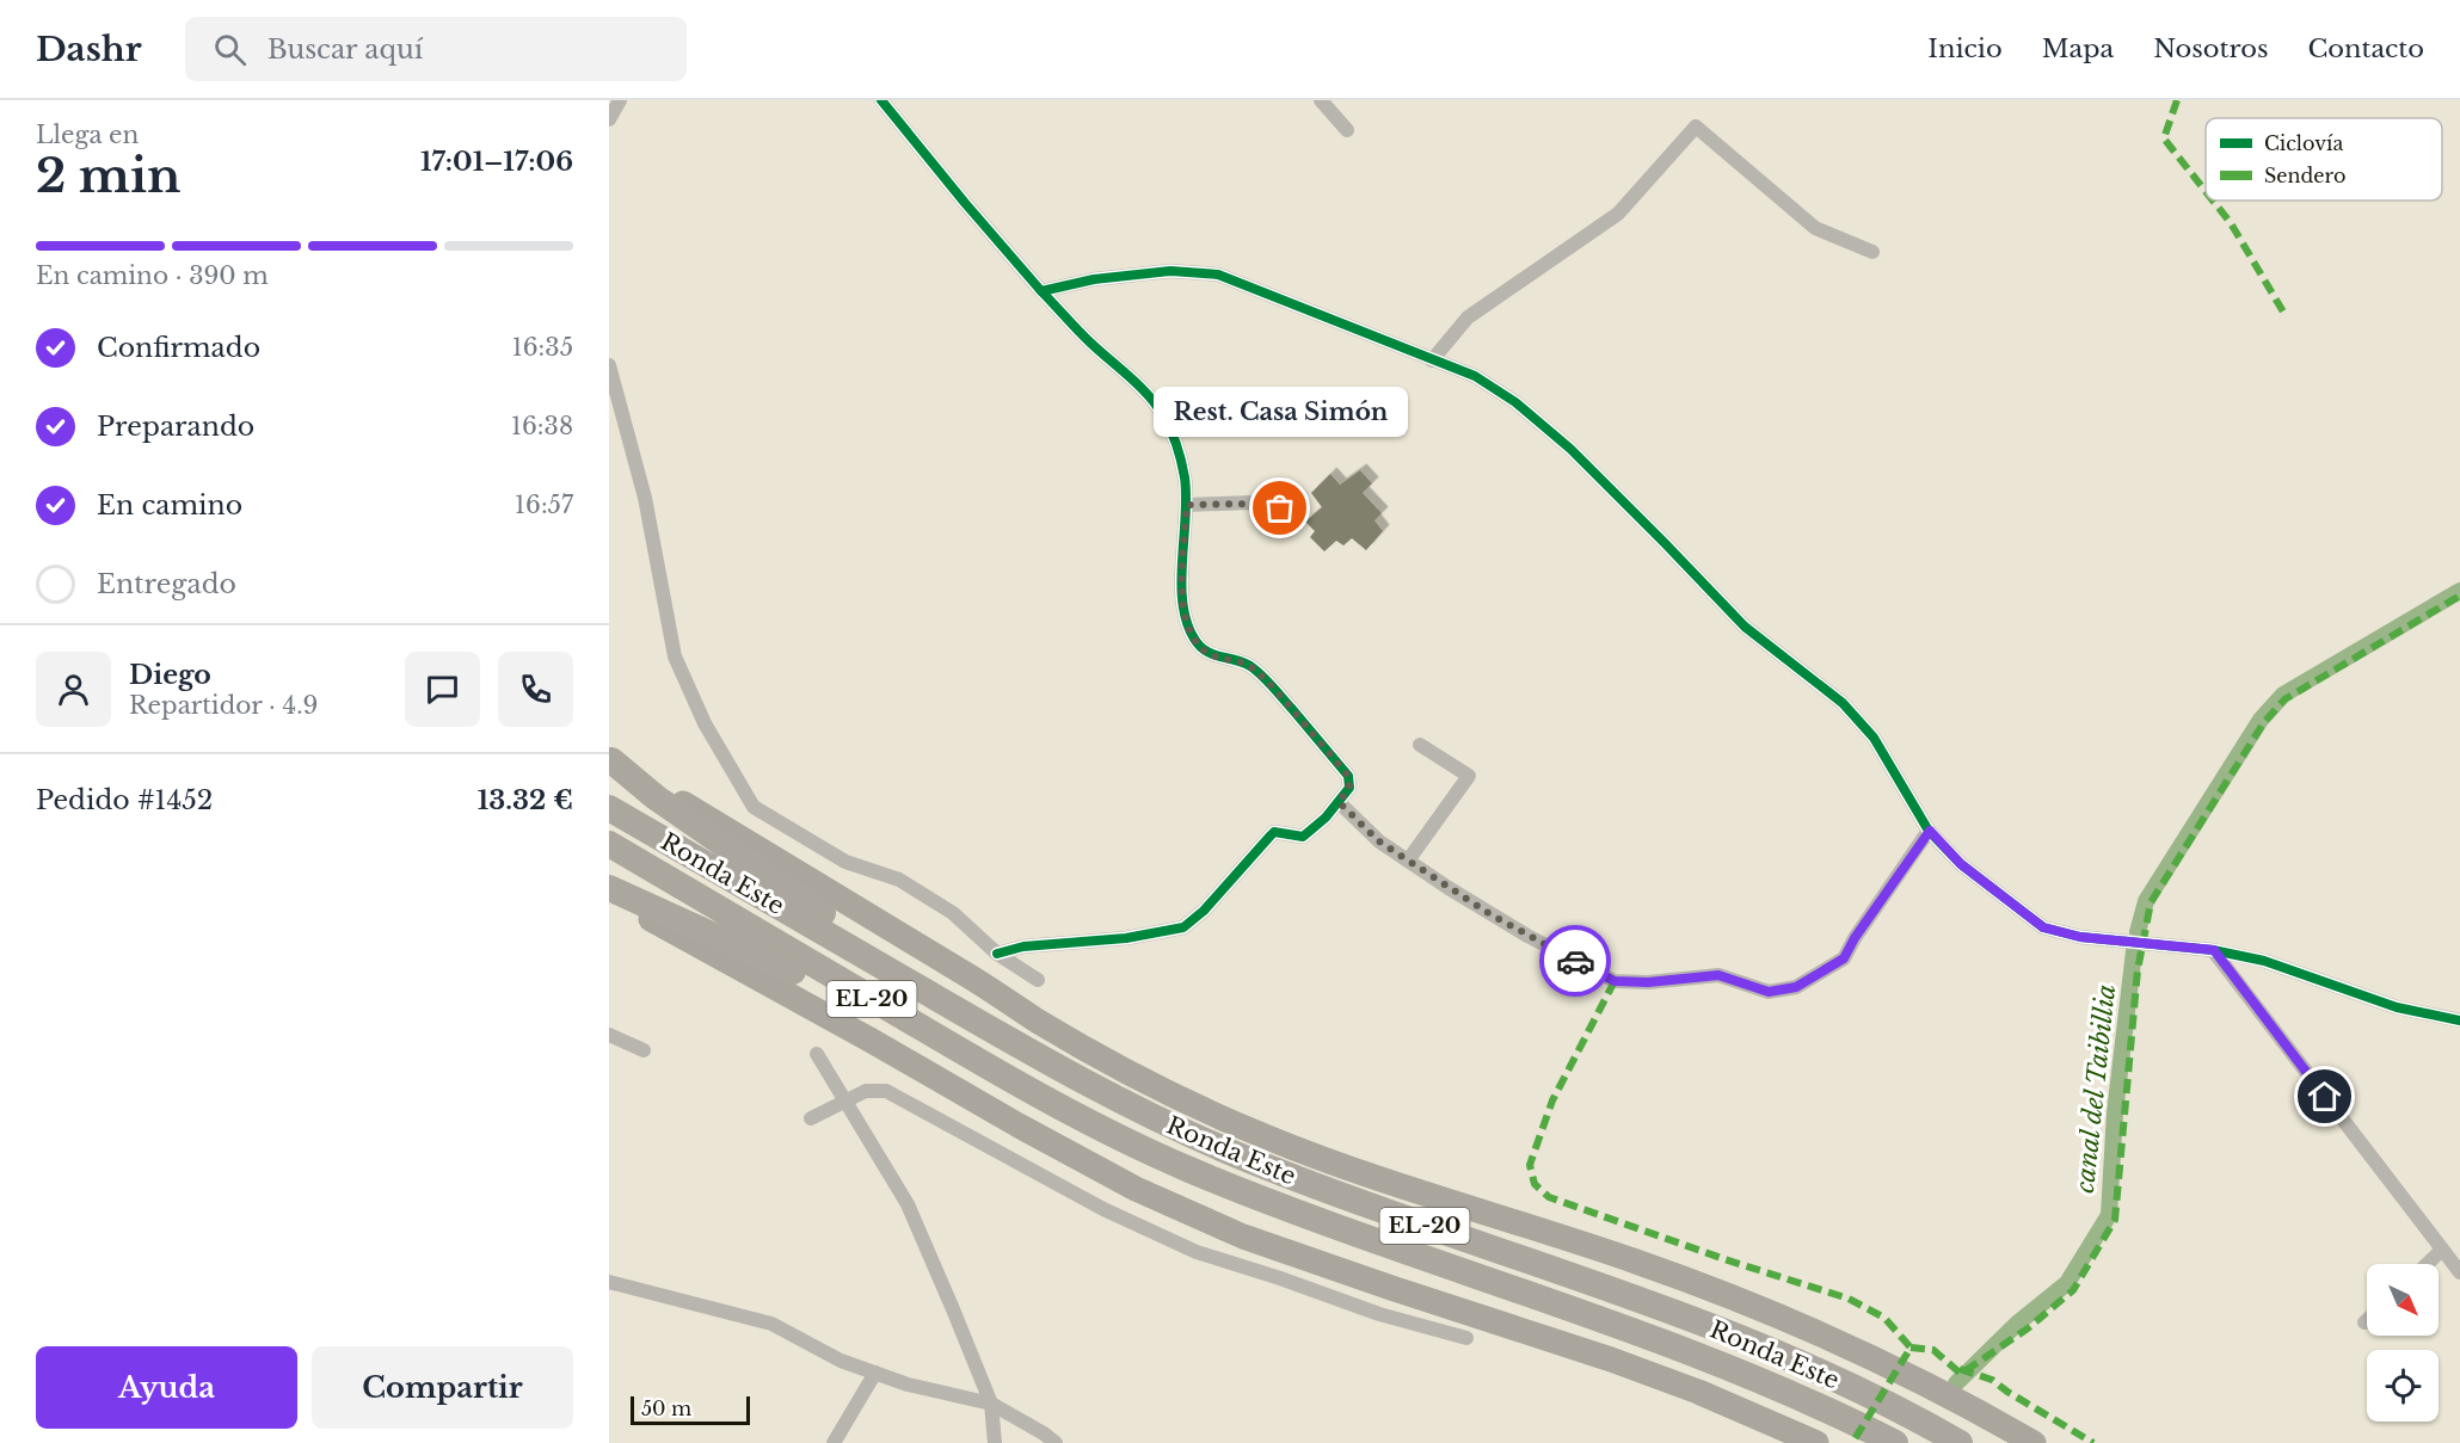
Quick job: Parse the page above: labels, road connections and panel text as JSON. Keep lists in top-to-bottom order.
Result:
{
  "streets": {
    "highway": ["Ronda Este", "EL-20"]
  },
  "crossings": [
    ["Ronda Este", "EL-20"]
  ],
  "water": ["canal del Taibillia"],
  "places": ["Rest. Casa Simón"],
  "legend": ["Ciclovía", "Sendero"],
  "scale_bar": "50 m",
  "north": "bottom right",
  "page": {
    "header": "Dashr",
    "search": "Buscar aquí",
    "nav": [
      "Inicio",
      "Mapa",
      "Nosotros",
      "Contacto"
    ],
    "heading": ["2 min", "Llega en", "17:01–17:06"],
    "panel": [
      "Diego",
      "Repartidor · 4.9",
      "Pedido #1452",
      "13.32 €"
    ],
    "bar": "En camino · 390 m",
    "list": [
      ["Confirmado", "16:35"],
      ["Preparando", "16:38"],
      ["En camino", "16:57"],
      "Entregado"
    ],
    "bubble": "Rest. Casa Simón",
    "buttons": ["Ayuda", "Compartir"],
    "scale": "50 m"
  }
}
